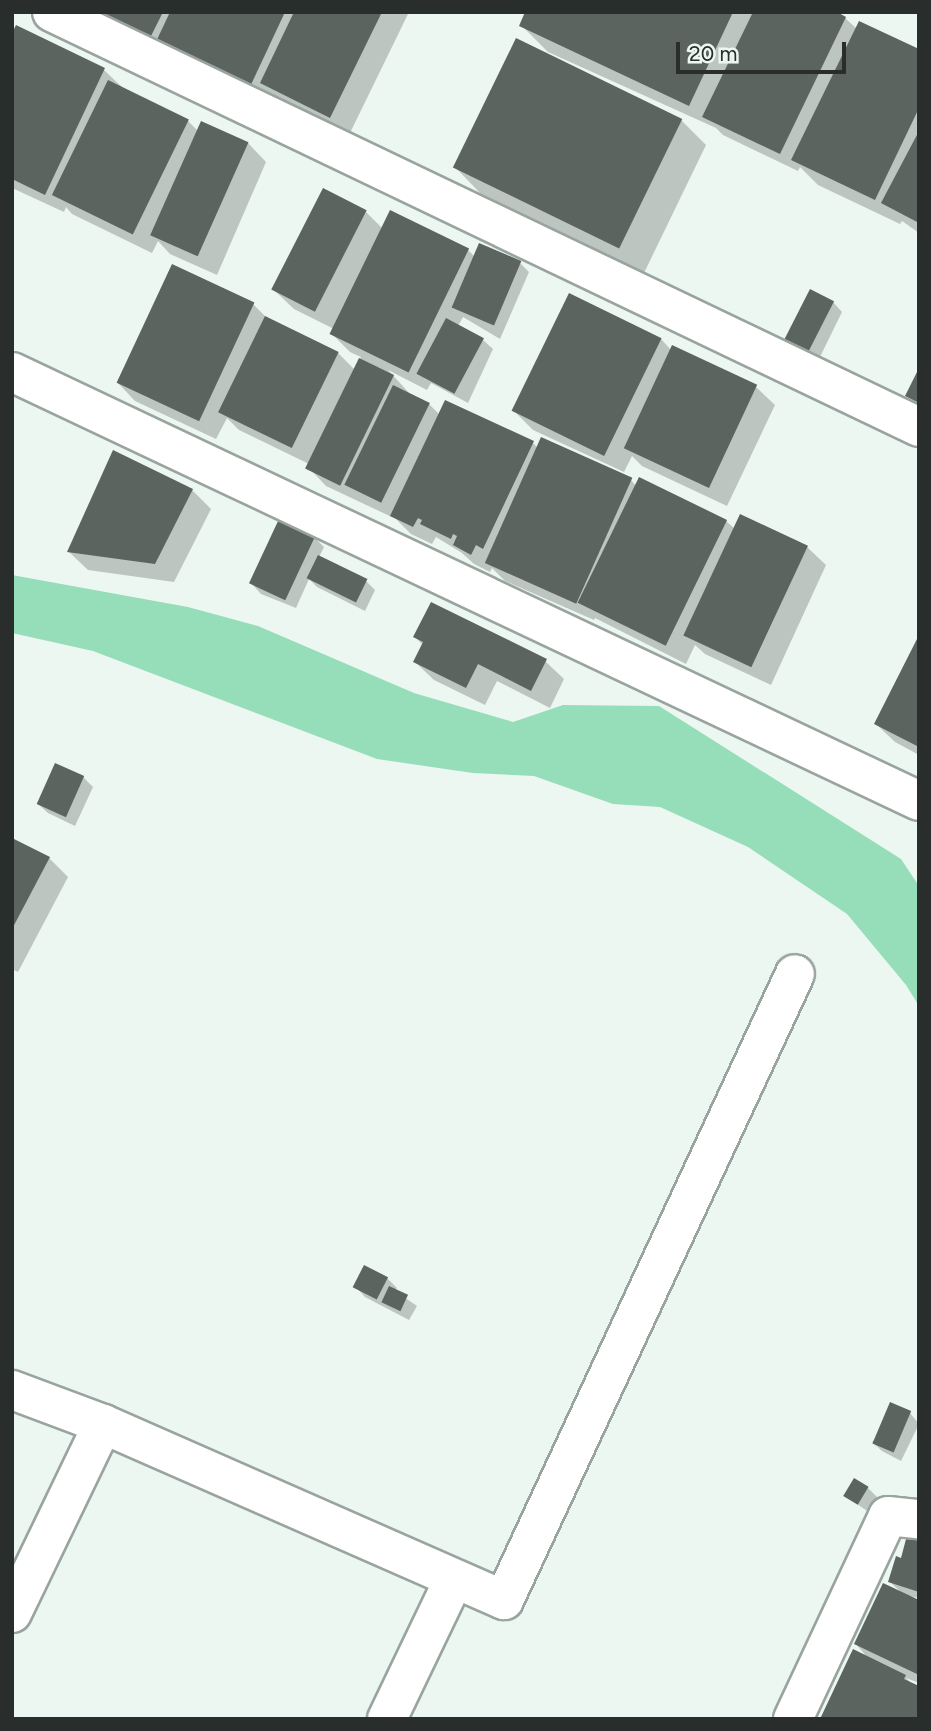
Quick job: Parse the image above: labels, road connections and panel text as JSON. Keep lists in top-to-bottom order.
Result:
{
  "scale_bar": "20 m"
}
